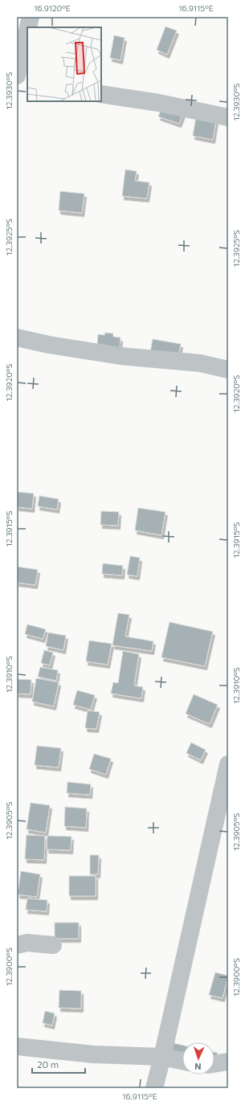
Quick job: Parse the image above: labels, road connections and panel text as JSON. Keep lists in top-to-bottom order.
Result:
{
  "scale_bar": "20 m",
  "north": "bottom",
  "coordinates": [
    "16.9120°E",
    "16.9115°E",
    "12.3930°S",
    "12.3925°S",
    "12.3920°S",
    "12.3915°S",
    "12.3910°S",
    "12.3905°S",
    "12.3900°S"
  ]
}
